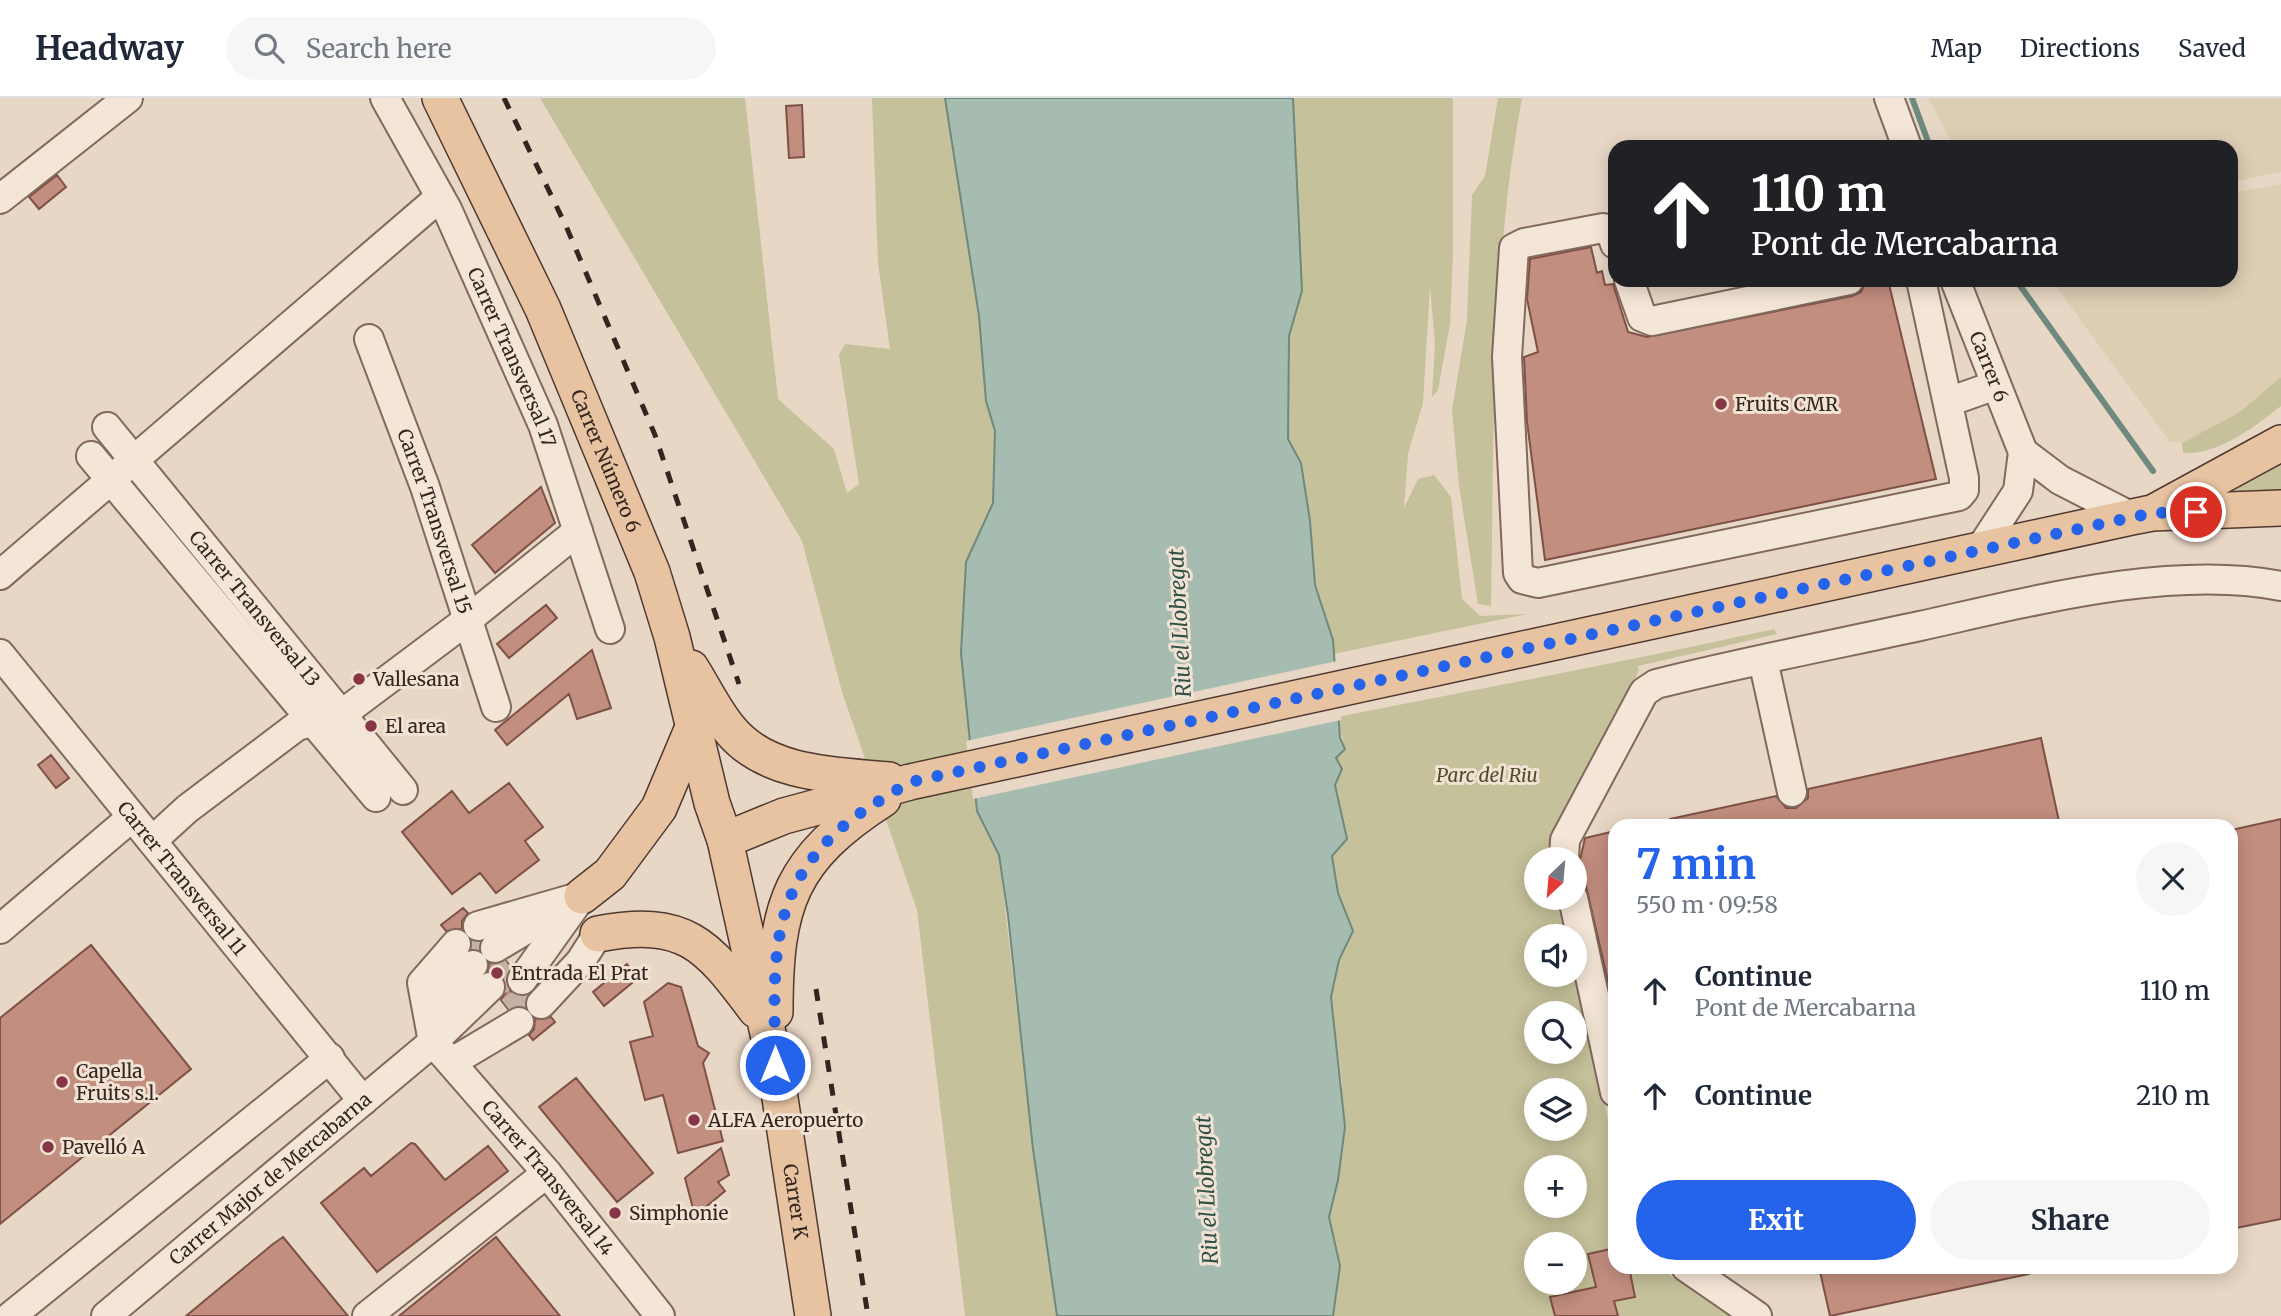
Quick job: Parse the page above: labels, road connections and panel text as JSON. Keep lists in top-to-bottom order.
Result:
{
  "streets": {
    "main road": ["Carrer Número 6", "Carrer K"],
    "street": [
      "Carrer Transversal 17",
      "Carrer 6",
      "Carrer Transversal 15",
      "Carrer Transversal 13",
      "Carrer Transversal 11",
      "Carrer Transversal 14",
      "Carrer Major de Mercabarna"
    ]
  },
  "crossings": [
    ["Carrer Número 6", "Carrer K"],
    ["Carrer Transversal 11", "Carrer Major de Mercabarna"],
    ["Carrer Transversal 14", "Carrer Major de Mercabarna"]
  ],
  "water": ["Riu el Llobregat"],
  "parks": ["Parc del Riu"],
  "places": [
    "Fruits CMR",
    "Vallesana",
    "El area",
    "Entrada El Prat",
    "Capella Fruits s.l.",
    "ALFA Aeropuerto",
    "Pavelló A",
    "Simphonie"
  ],
  "north": "bottom left",
  "page": {
    "header": "Headway",
    "search": "Search here",
    "nav": ["Map", "Directions", "Saved"],
    "turn": ["110 m", "Pont de Mercabarna"],
    "heading": ["7 min", "550 m · 09:58"],
    "map_buttons": ["+", "−"],
    "list": [
      {
        "name": "Continue",
        "note": "Pont de Mercabarna",
        "value": "110 m"
      },
      {
        "name": "Continue",
        "value": "210 m"
      }
    ],
    "buttons": ["Exit", "Share"]
  }
}
